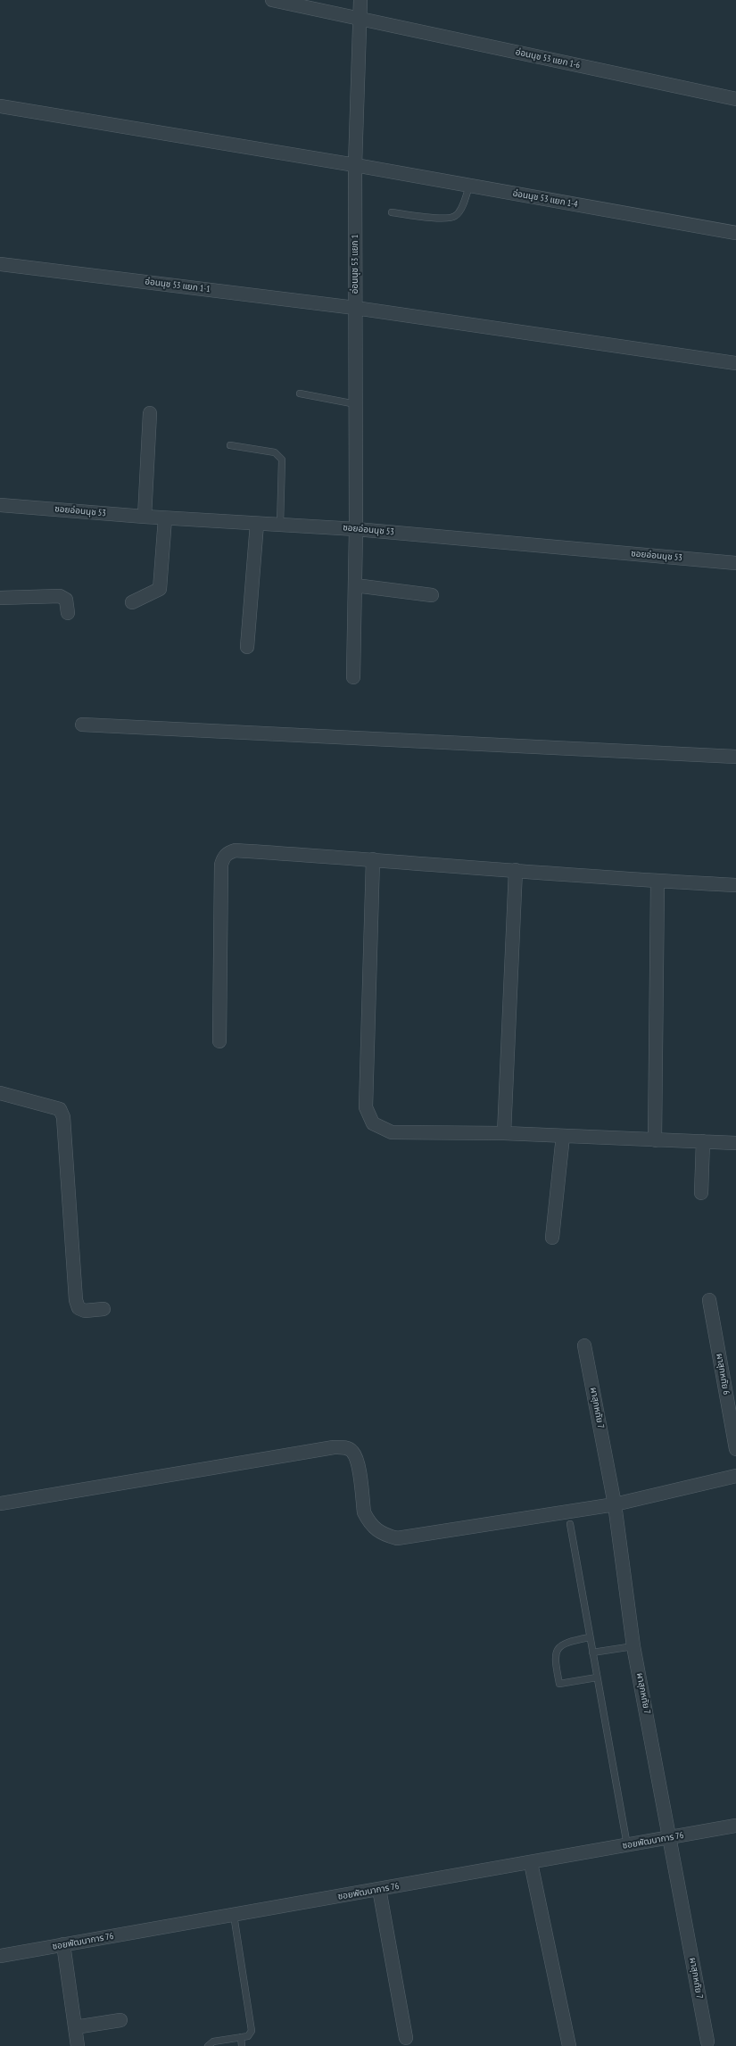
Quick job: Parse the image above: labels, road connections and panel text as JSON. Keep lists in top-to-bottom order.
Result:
{
  "streets": {
    "street": [
      "อ่อนนุช 53 แยก 1-6",
      "อ่อนนุช 53 แยก 1-4",
      "อ่อนนุช 53 แยก 1",
      "อ่อนนุช 53 แยก 1-1",
      "ซอยอ่อนนุช 53",
      "ผาสุกหทัย 6",
      "ผาสุกหทัย 7",
      "ซอยพัฒนาการ 76"
    ]
  },
  "crossings": [
    ["อ่อนนุช 53 แยก 1-6", "อ่อนนุช 53 แยก 1"],
    ["อ่อนนุช 53 แยก 1-4", "อ่อนนุช 53 แยก 1"],
    ["อ่อนนุช 53 แยก 1", "อ่อนนุช 53 แยก 1-1"],
    ["อ่อนนุช 53 แยก 1", "ซอยอ่อนนุช 53"],
    ["ผาสุกหทัย 7", "ซอยพัฒนาการ 76"]
  ]
}
